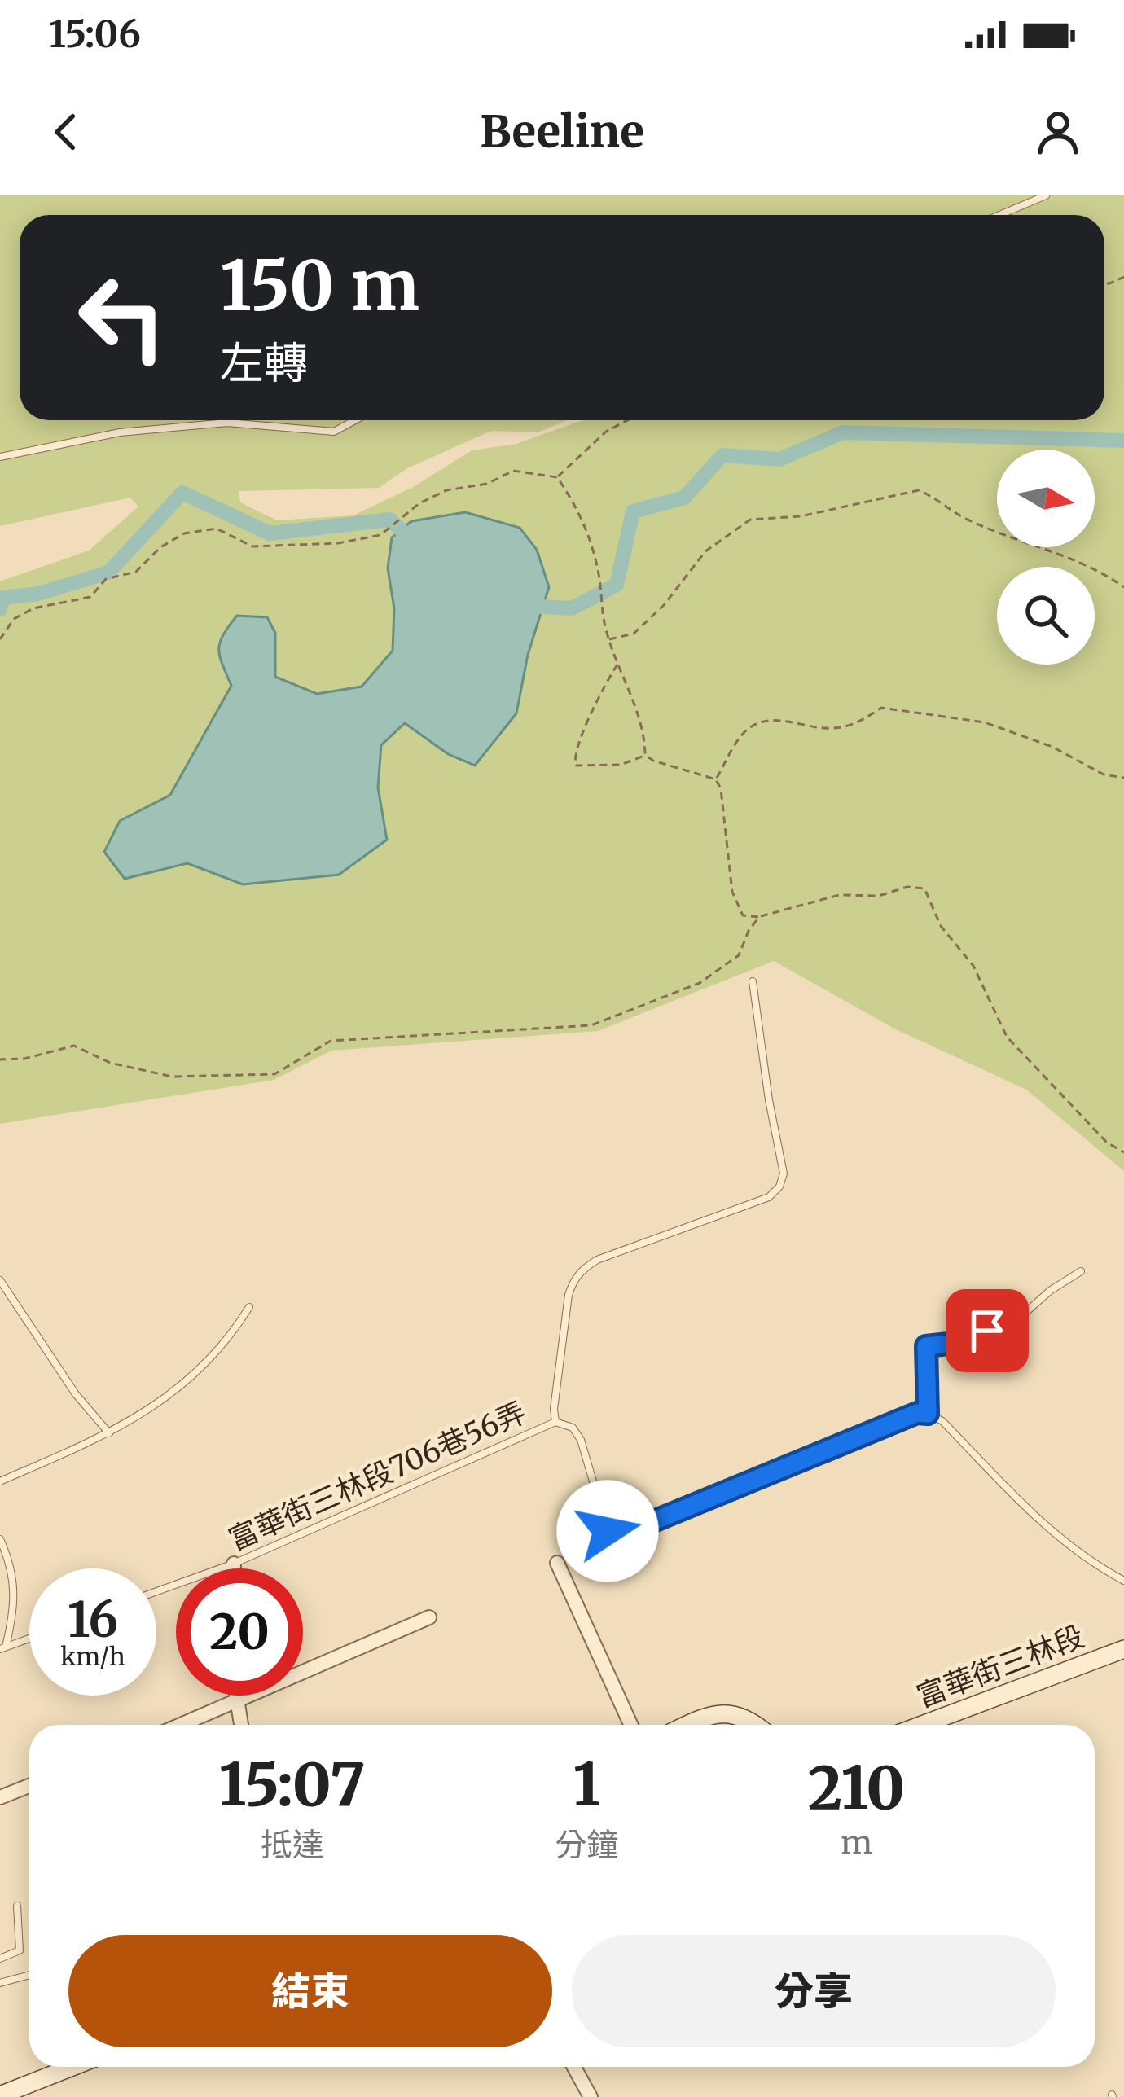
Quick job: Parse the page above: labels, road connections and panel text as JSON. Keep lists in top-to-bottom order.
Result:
{
  "streets": {
    "street": ["富華街三林段"],
    "lane": ["富華街三林段706巷56弄"]
  },
  "north": "right",
  "page": {
    "status": "15:06",
    "header": "Beeline",
    "turn": ["150 m", "左轉"],
    "speed": "16 km/h",
    "limit": "20",
    "eta": [
      "15:07",
      "抵達",
      "1",
      "分鐘",
      "210",
      "m"
    ],
    "buttons": ["結束", "分享"]
  }
}
